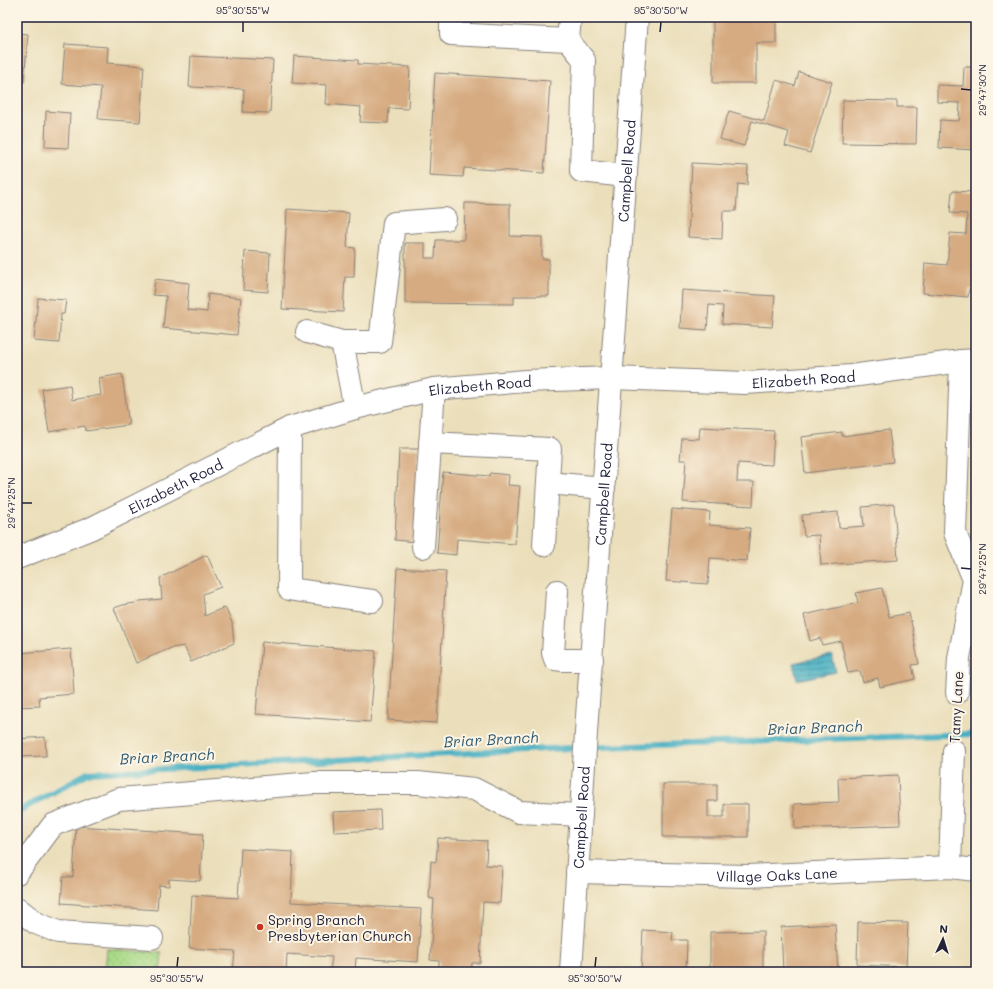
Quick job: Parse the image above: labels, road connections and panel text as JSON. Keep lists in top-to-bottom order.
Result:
{
  "streets": {
    "street": [
      "Campbell Road",
      "Elizabeth Road",
      "Tamy Lane",
      "Village Oaks Lane"
    ]
  },
  "crossings": [
    ["Campbell Road", "Elizabeth Road"],
    ["Campbell Road", "Village Oaks Lane"],
    ["Elizabeth Road", "Tamy Lane"],
    ["Tamy Lane", "Village Oaks Lane"]
  ],
  "water": ["Briar Branch"],
  "places": ["Spring Branch Presbyterian Church"],
  "north": "top",
  "coordinates": [
    "95°30'55\"W",
    "95°30'50\"W",
    "29°47'30\"N",
    "29°47'25\"N"
  ]
}
